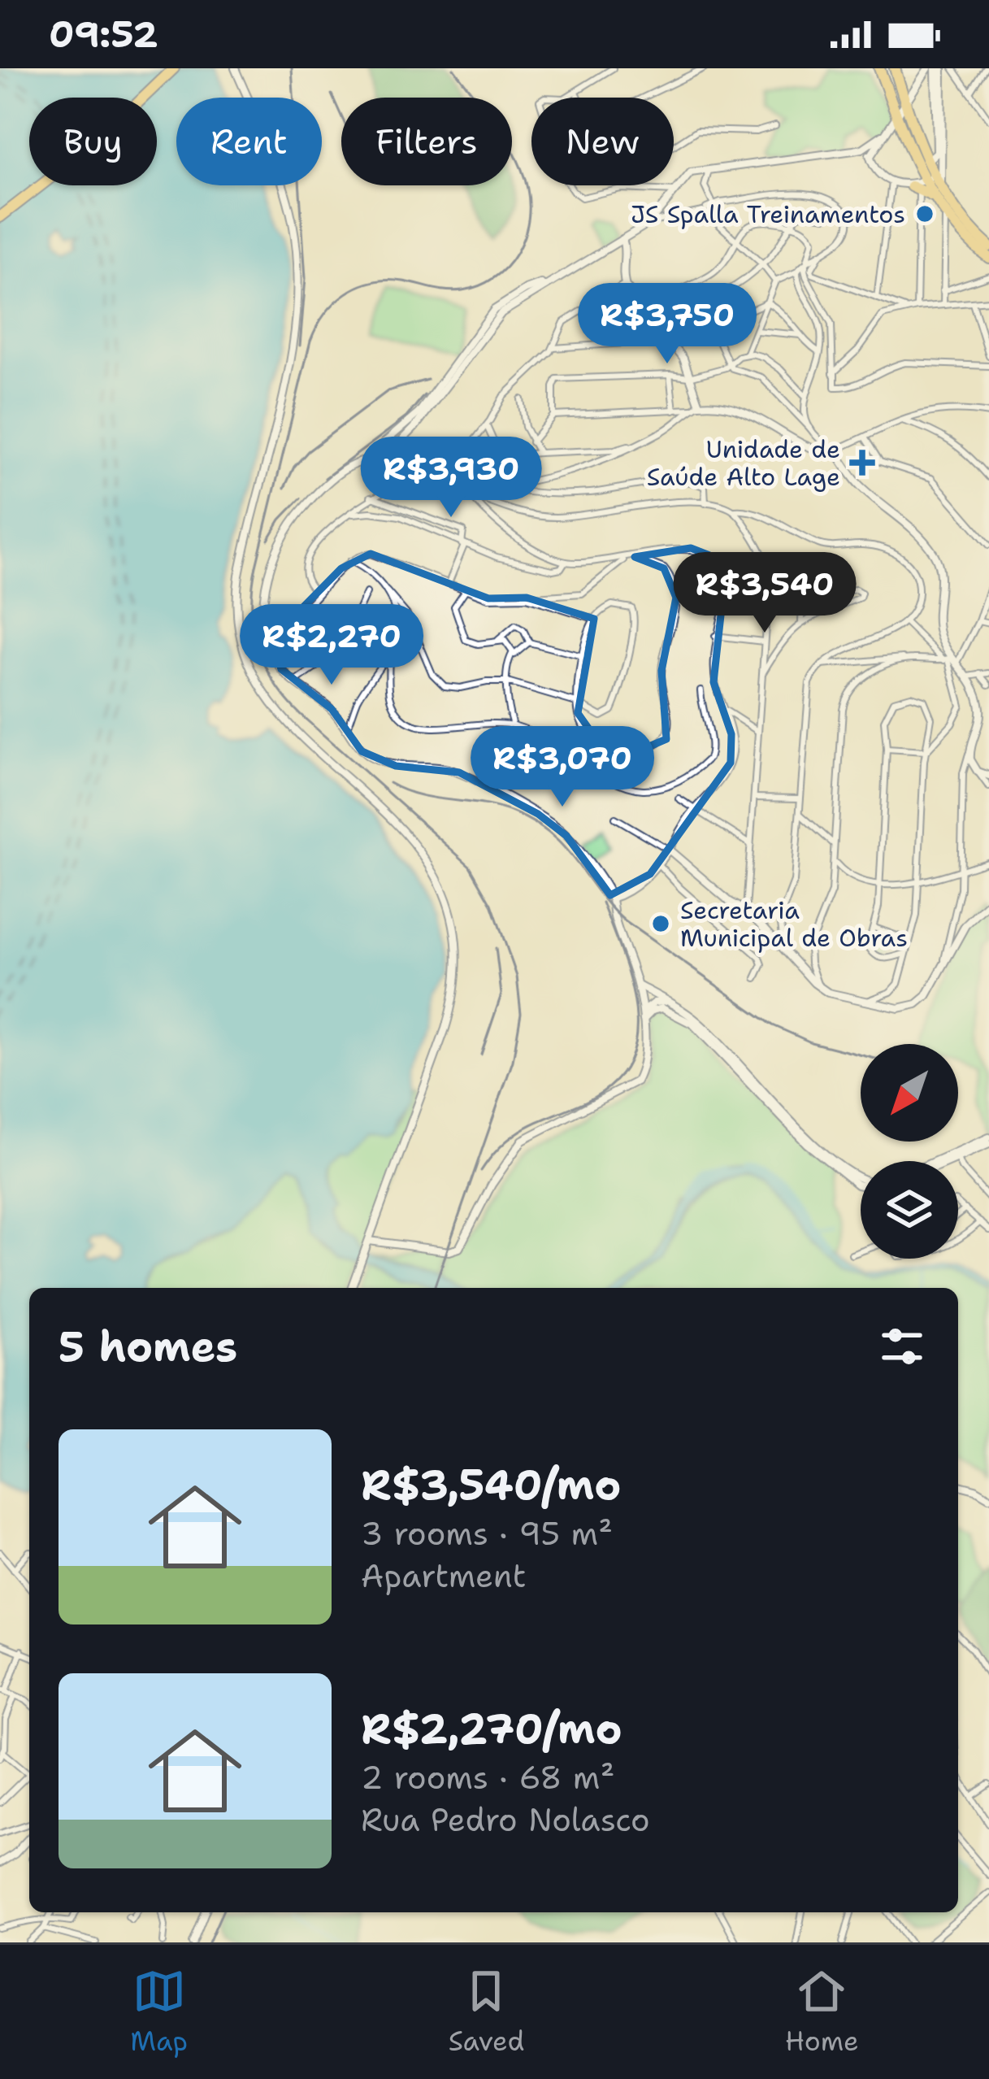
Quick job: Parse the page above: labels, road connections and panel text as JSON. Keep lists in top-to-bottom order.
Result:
{
  "places": {
    "other": ["JS Spalla Treinamentos", "Secretaria Municipal de Obras"],
    "health": ["Unidade de Saúde Alto Lage"]
  },
  "north": "bottom left",
  "page": {
    "status": "09:52",
    "chip": [
      "Buy",
      "Rent",
      "Filters",
      "New"
    ],
    "price": [
      "R$3,750",
      "R$3,930",
      "R$3,540",
      "R$2,270",
      "R$3,070"
    ],
    "heading": "5 homes",
    "list": [
      {
        "name": "R$3,540/mo",
        "note": "3 rooms · 95 m² · Apartment"
      },
      {
        "name": "R$2,270/mo",
        "note": "2 rooms · 68 m² · Rua Pedro Nolasco"
      }
    ],
    "tabs": ["Map", "Saved", "Home"]
  }
}
